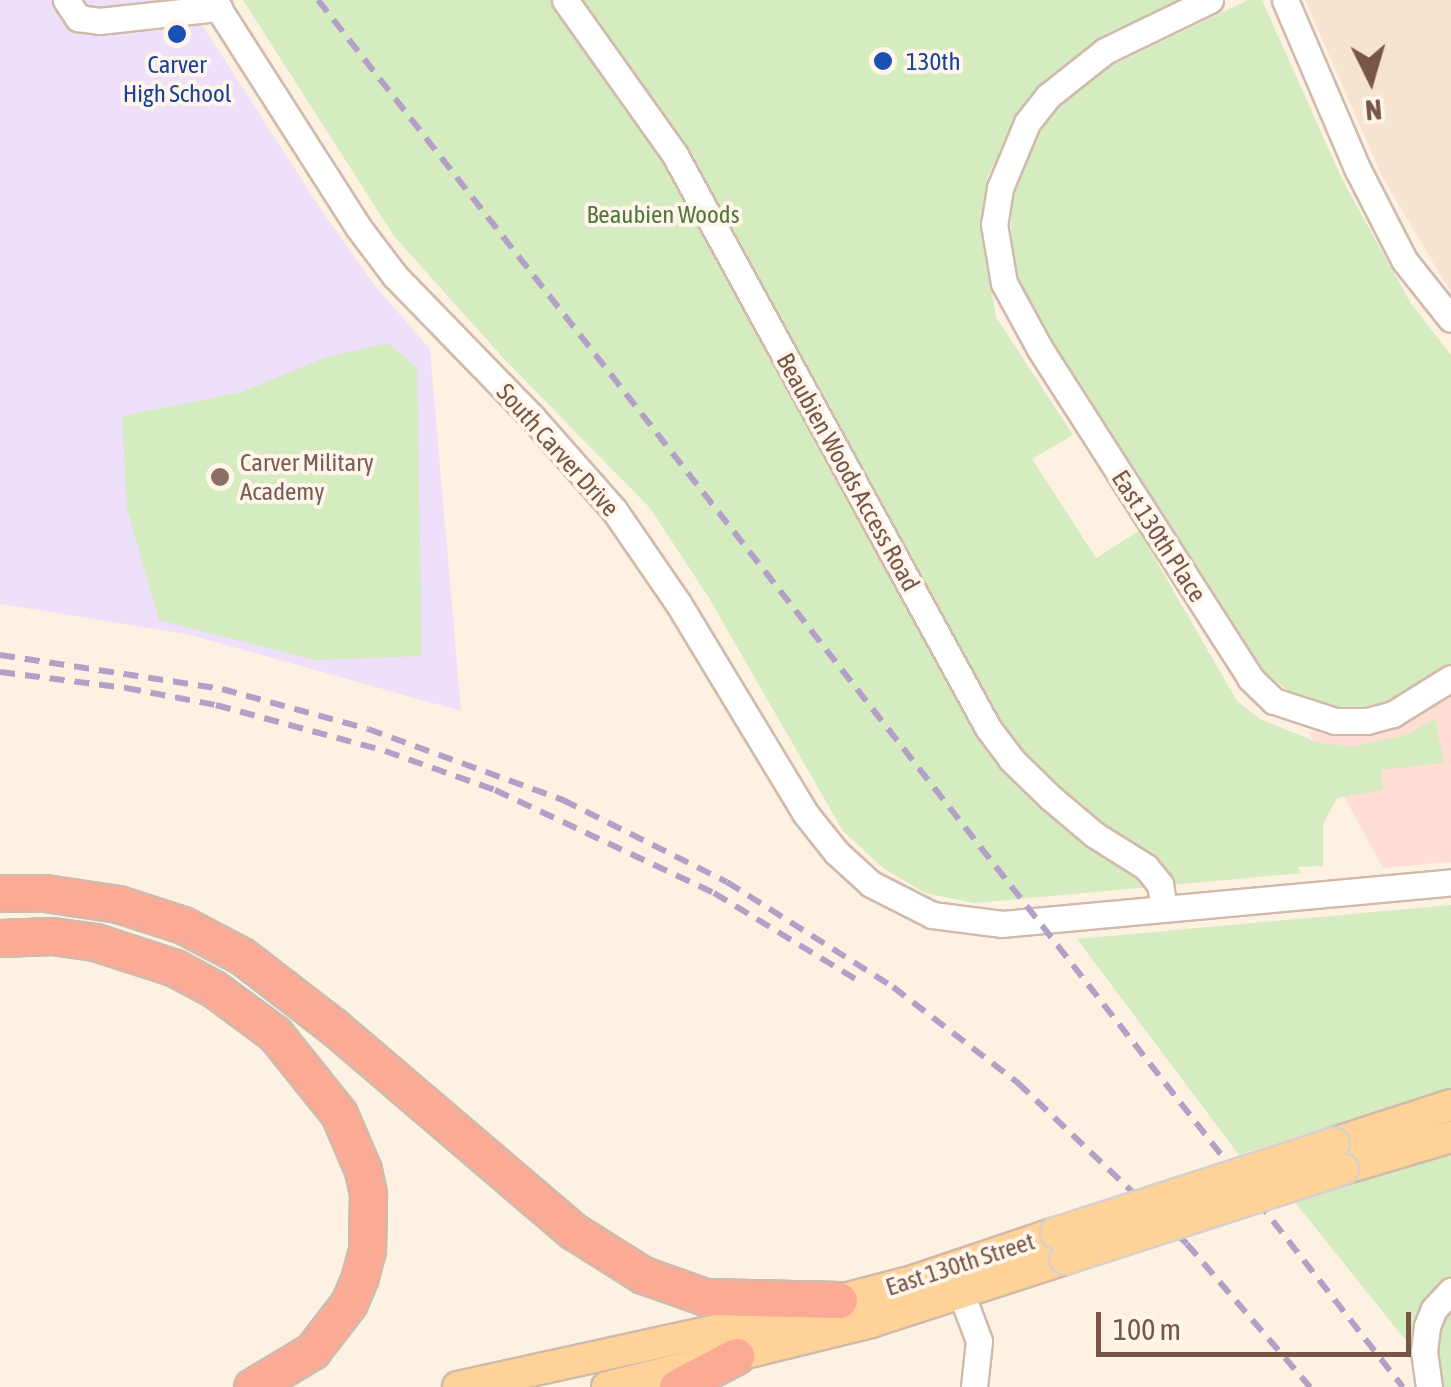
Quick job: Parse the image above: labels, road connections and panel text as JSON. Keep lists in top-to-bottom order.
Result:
{
  "streets": {
    "main road": ["East 130th Street"],
    "street": ["South Carver Drive", "Beaubien Woods Access Road", "East 130th Place"]
  },
  "crossings": [
    ["South Carver Drive", "Beaubien Woods Access Road"]
  ],
  "parks": ["Beaubien Woods"],
  "places": ["Carver High School", "130th", "Carver Military Academy"],
  "scale_bar": "100 m",
  "north": "bottom"
}
